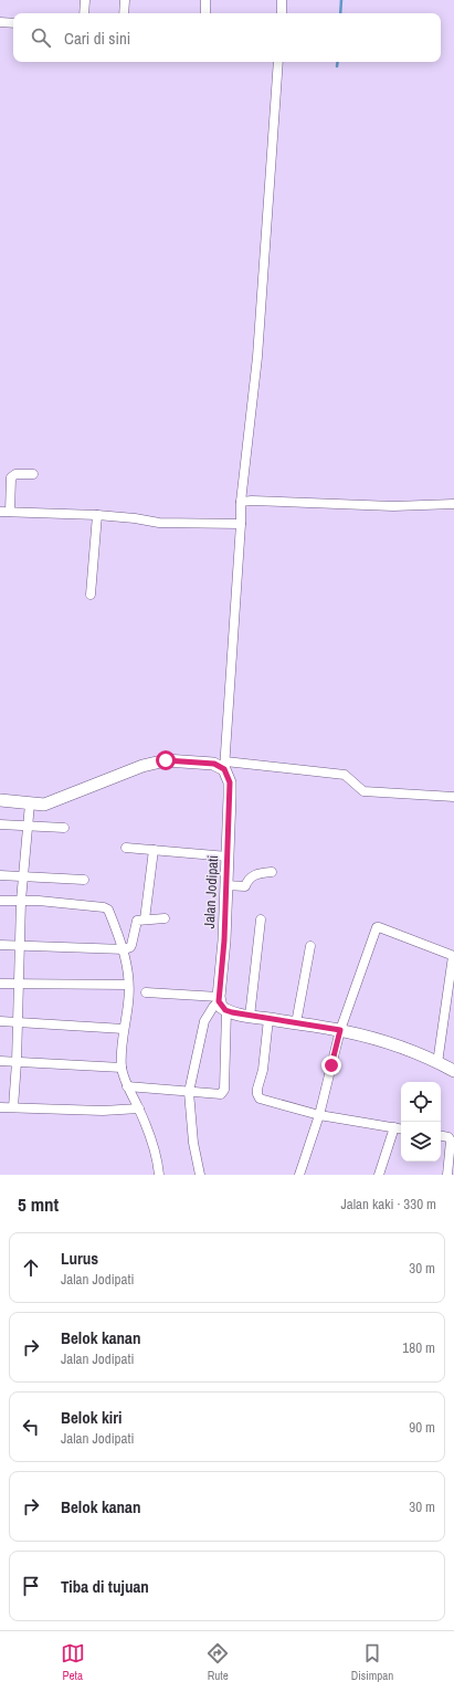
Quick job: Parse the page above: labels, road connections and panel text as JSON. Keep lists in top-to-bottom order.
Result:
{
  "streets": {
    "street": ["Jalan Jodipati"]
  },
  "page": {
    "search": "Cari di sini",
    "heading": ["5 mnt", "Jalan kaki · 330 m"],
    "list": [
      ["Lurus", "Jalan Jodipati", "30 m"],
      ["Belok kanan", "Jalan Jodipati", "180 m"],
      ["Belok kiri", "Jalan Jodipati", "90 m"],
      ["Belok kanan", "30 m"],
      "Tiba di tujuan"
    ],
    "nav": ["Peta", "Rute", "Disimpan"]
  }
}
